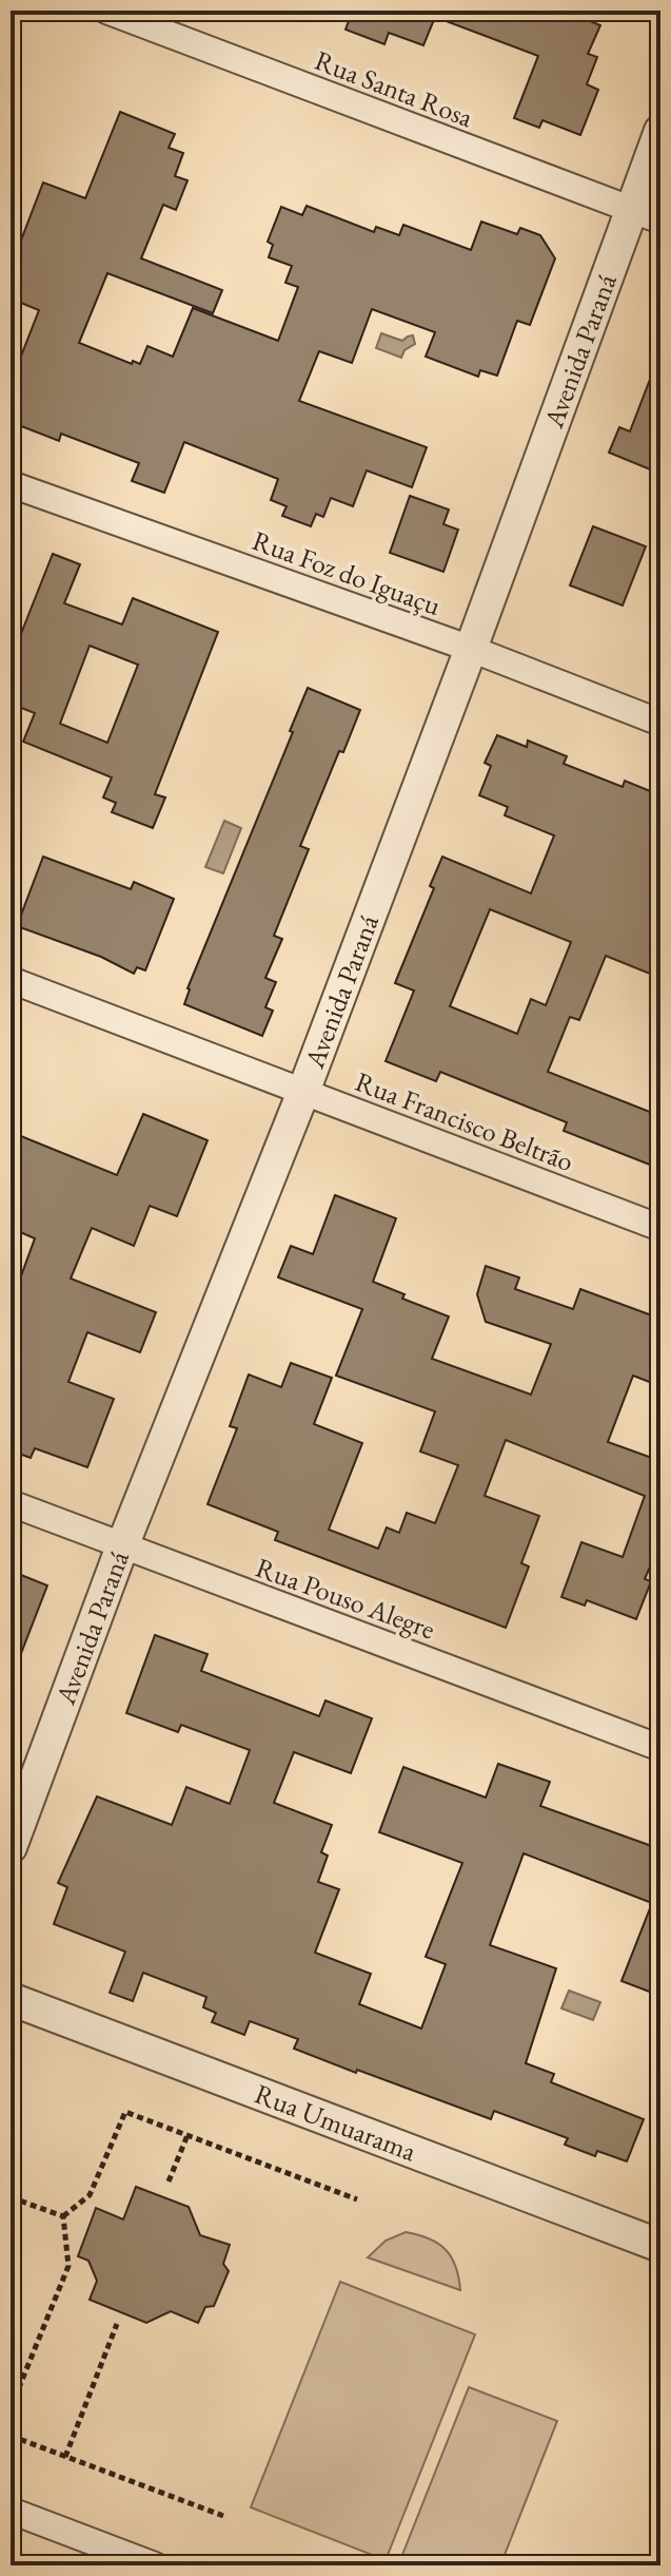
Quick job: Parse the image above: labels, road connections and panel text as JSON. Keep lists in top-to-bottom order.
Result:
{
  "streets": {
    "street": [
      "Rua Santa Rosa",
      "Avenida Paraná",
      "Rua Foz do Iguaçu",
      "Rua Francisco Beltrão",
      "Rua Pouso Alegre",
      "Rua Umuarama"
    ]
  },
  "crossings": [
    ["Rua Santa Rosa", "Avenida Paraná"],
    ["Avenida Paraná", "Rua Foz do Iguaçu"],
    ["Avenida Paraná", "Rua Francisco Beltrão"],
    ["Avenida Paraná", "Rua Pouso Alegre"]
  ]
}
